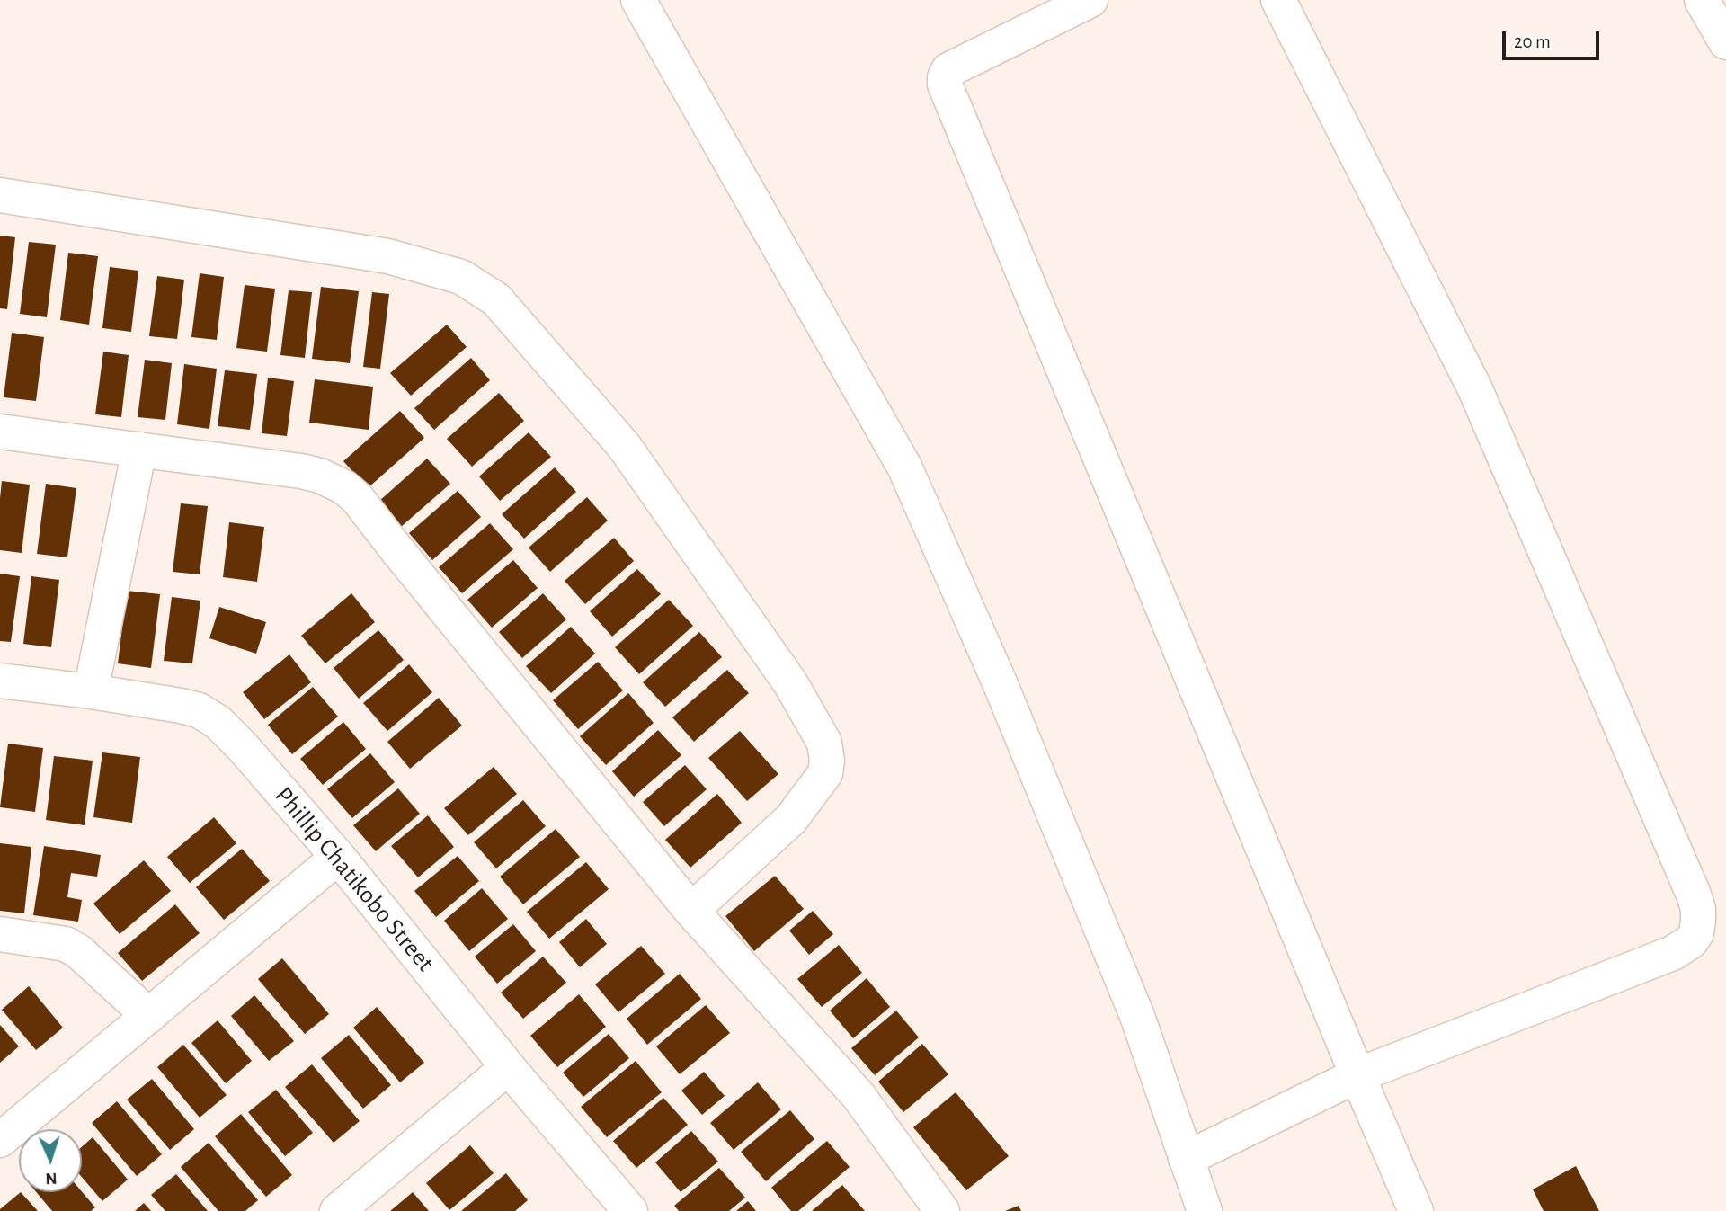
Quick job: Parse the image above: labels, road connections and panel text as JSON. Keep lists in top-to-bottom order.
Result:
{
  "streets": {
    "street": ["Phillip Chatikobo Street"]
  },
  "scale_bar": "20 m",
  "north": "bottom"
}
